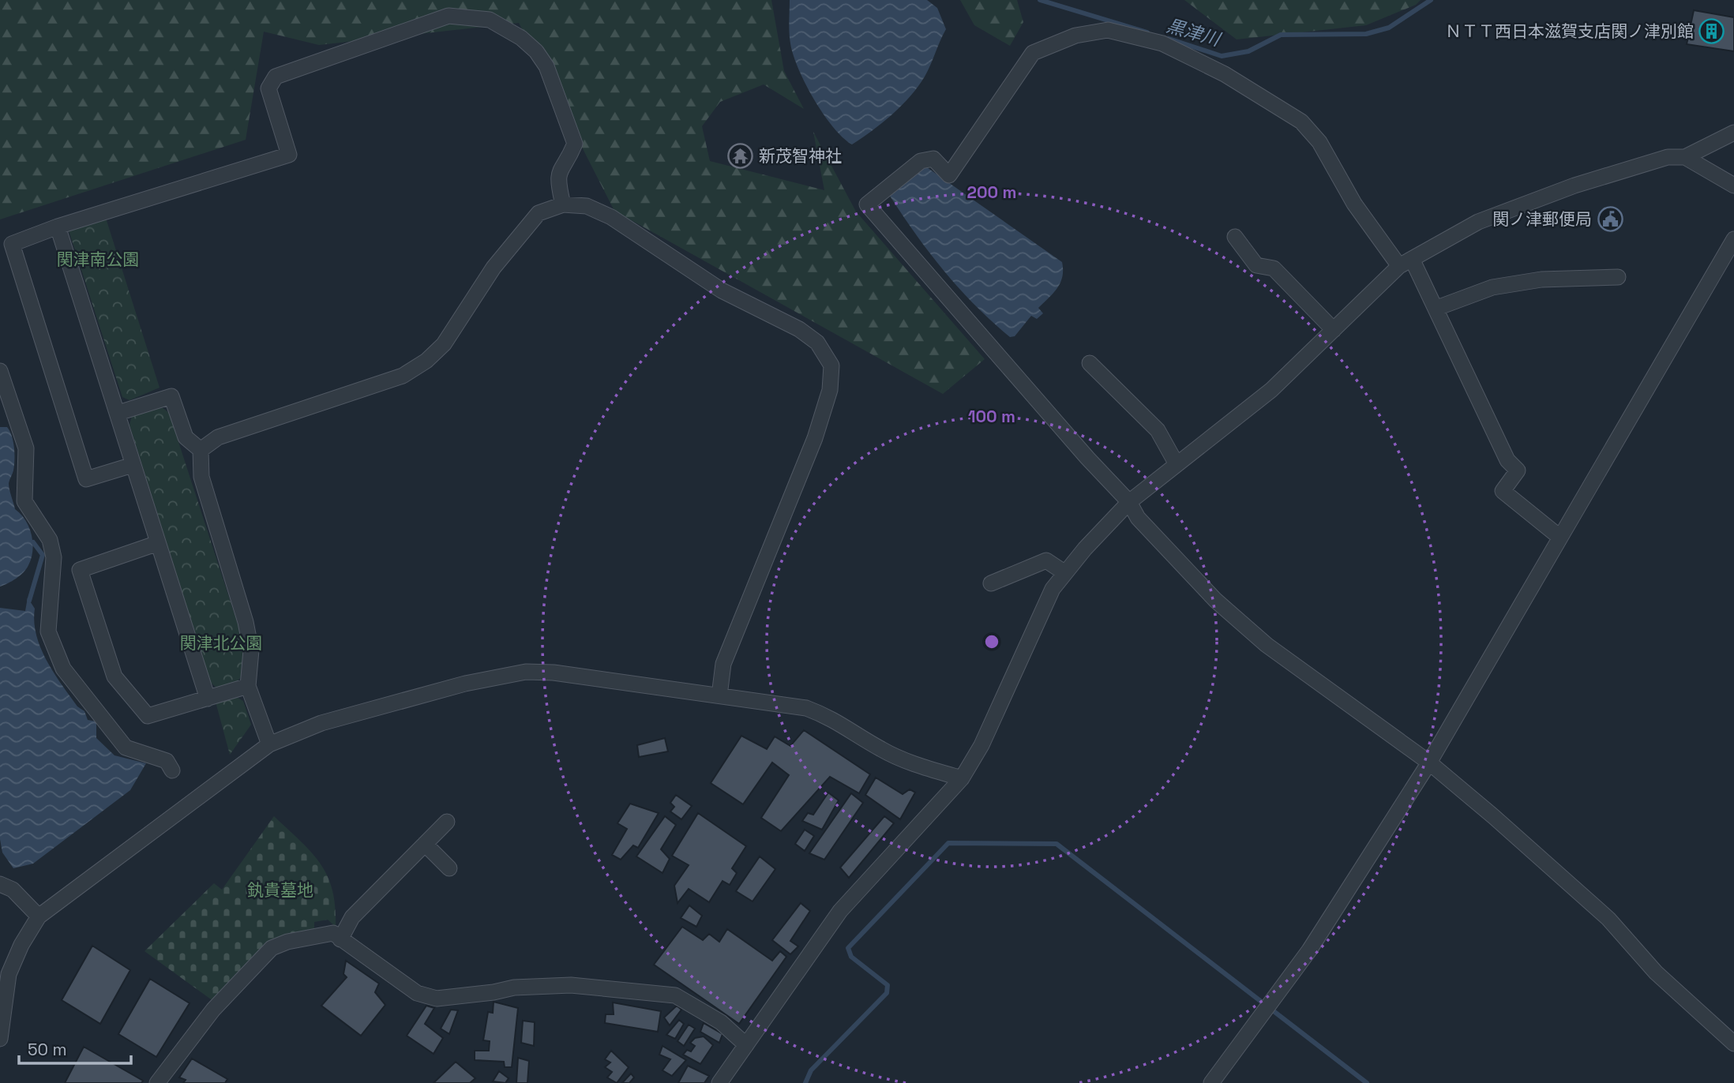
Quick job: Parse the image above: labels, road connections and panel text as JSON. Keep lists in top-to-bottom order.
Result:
{
  "water": ["黒津川"],
  "parks": ["関津南公園", "関津北公園", "釻貴墓地"],
  "places": {
    "building": ["ＮＴＴ西日本滋賀支店関ノ津別館"],
    "temple": ["新茂智神社"],
    "public building": ["関ノ津郵便局"]
  },
  "scale_bar": "50 m",
  "rings": ["200 m", "100 m"]
}
